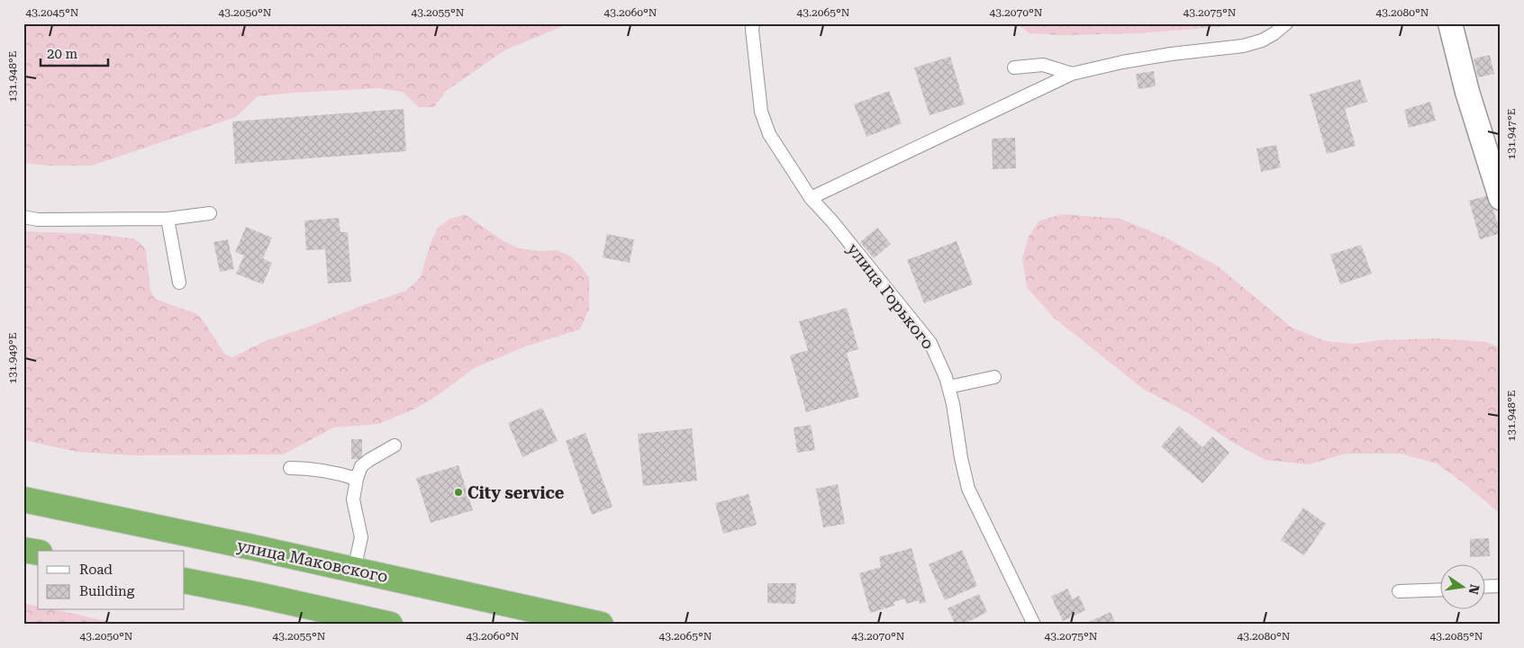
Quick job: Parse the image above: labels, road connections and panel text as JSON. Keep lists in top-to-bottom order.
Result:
{
  "streets": {
    "highway": ["улица Маковского"],
    "lane": ["улица Горького"]
  },
  "places": ["City service"],
  "legend": ["Road", "Building"],
  "scale_bar": "20 m",
  "north": "right",
  "coordinates": [
    "43.2045°N",
    "43.2050°N",
    "43.2055°N",
    "43.2060°N",
    "43.2065°N",
    "43.2070°N",
    "43.2075°N",
    "43.2080°N",
    "131.948°E",
    "131.947°E",
    "131.949°E",
    "43.2085°N"
  ]
}
